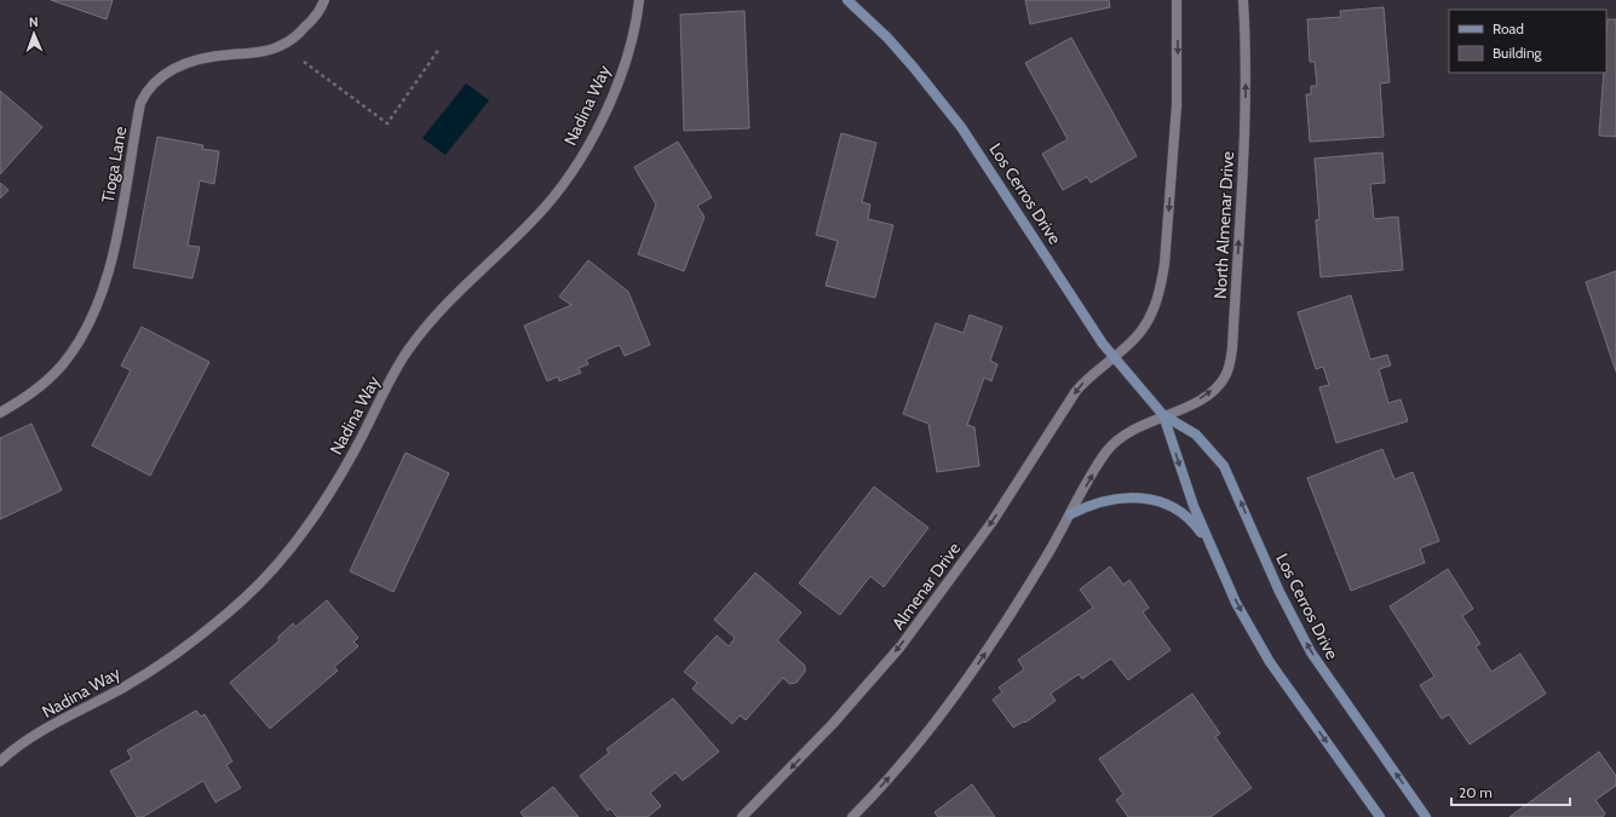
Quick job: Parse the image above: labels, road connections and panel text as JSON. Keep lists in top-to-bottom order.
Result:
{
  "streets": {
    "street": [
      "Nadina Way",
      "Tioga Lane",
      "Los Cerros Drive",
      "North Almenar Drive",
      "Almenar Drive"
    ]
  },
  "crossings": [
    ["Los Cerros Drive", "North Almenar Drive"],
    ["Los Cerros Drive", "Almenar Drive"]
  ],
  "legend": ["Road", "Building"],
  "scale_bar": "20 m",
  "north": "top"
}
